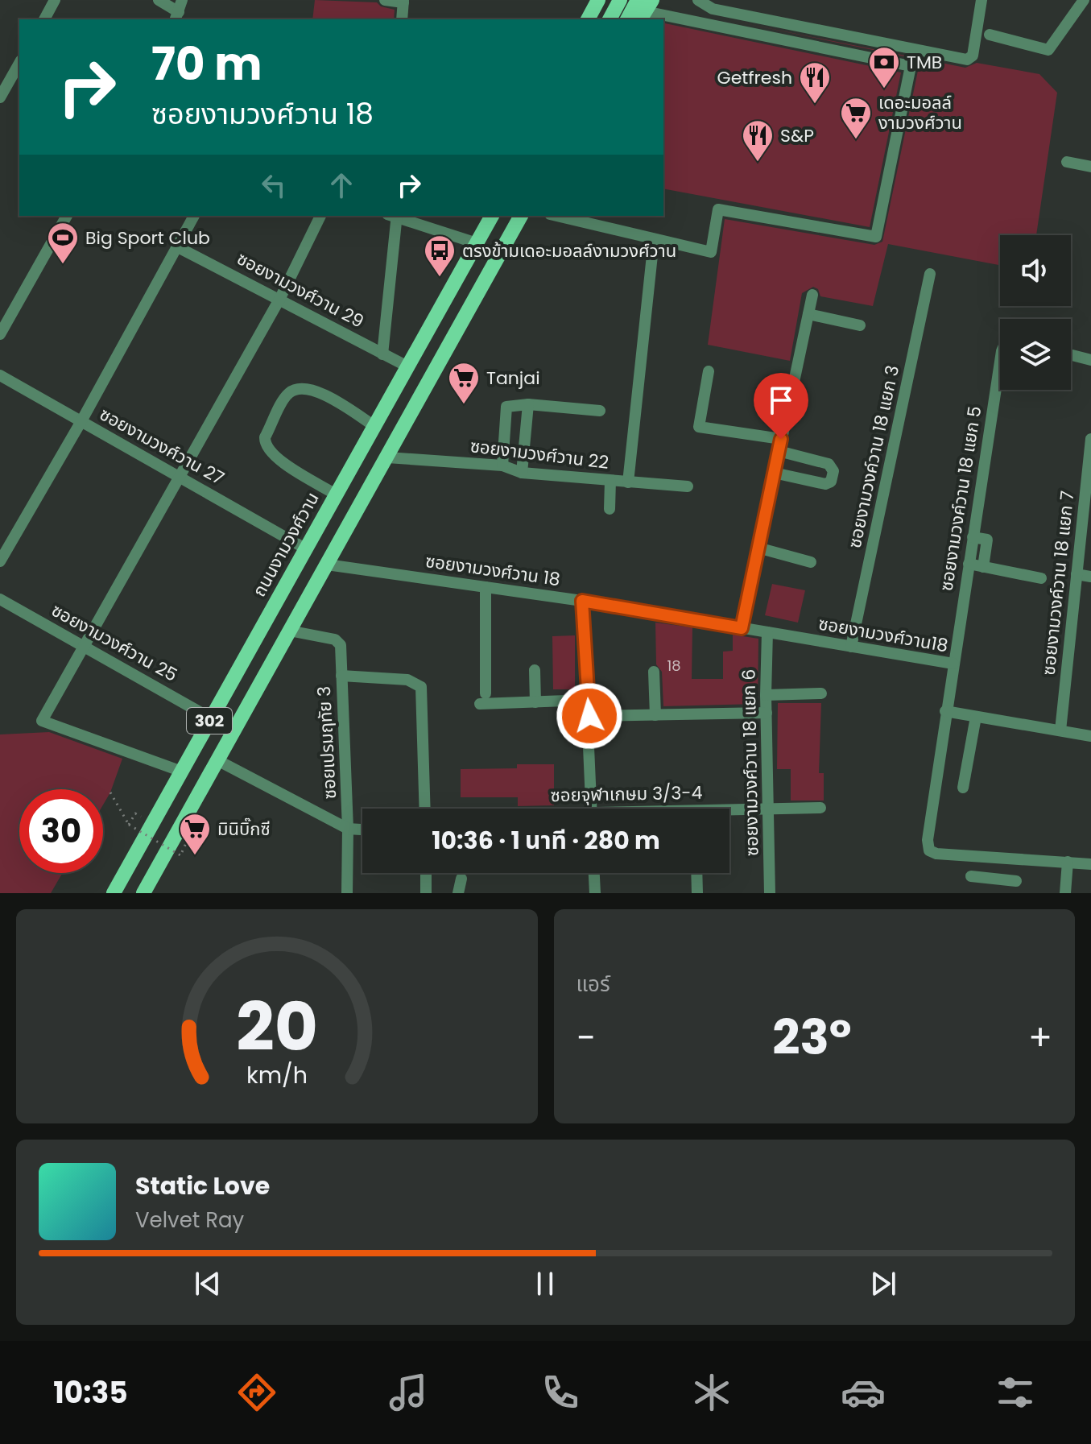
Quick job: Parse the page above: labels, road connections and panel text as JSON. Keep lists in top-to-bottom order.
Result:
{
  "streets": {
    "main road": ["ถนนงามวงศ์วาน", "302"],
    "street": [
      "ซอยงามวงศ์วาน 29",
      "ซอยงามวงศ์วาน 27",
      "ซอยงามวงศ์วาน 22",
      "ซอยงามวงค์วาน 18 แยก 3",
      "ซอยงามวงค์วาน 18 แยก 5",
      "ซอยงามวงศ์วาน 18",
      "ซอยงามวงค์วาน 18 แยก 7",
      "ซอยงามวงศ์วาน18",
      "ซอยงามวงศ์วาน 25",
      "ซอยเปรมฤทัย 3",
      "ซอยงามวงศ์วาน 18 แยก 6",
      "ซอยจุฬาเกษม 3/3-4"
    ]
  },
  "crossings": [
    ["ซอยงามวงศ์วาน 29", "ถนนงามวงศ์วาน"],
    ["ซอยงามวงศ์วาน 27", "ถนนงามวงศ์วาน"],
    ["ซอยงามวงศ์วาน 22", "302"],
    ["ซอยงามวงค์วาน 18 แยก 3", "ซอยงามวงศ์วาน18"],
    ["ซอยงามวงค์วาน 18 แยก 5", "ซอยงามวงศ์วาน18"],
    ["ถนนงามวงศ์วาน", "ซอยงามวงศ์วาน 25"],
    ["ซอยงามวงศ์วาน 18", "ซอยงามวงศ์วาน18"],
    ["ซอยงามวงศ์วาน 18", "302"],
    ["ซอยงามวงศ์วาน 18", "ซอยงามวงศ์วาน 18 แยก 6"],
    ["ซอยงามวงศ์วาน18", "ซอยงามวงศ์วาน 18 แยก 6"],
    ["302", "ซอยเปรมฤทัย 3"],
    ["ซอยงามวงศ์วาน 18 แยก 6", "ซอยจุฬาเกษม 3/3-4"]
  ],
  "places": {
    "bank": ["TMB"],
    "restaurant": ["Getfresh", "S&P"],
    "supermarket": ["เดอะมอลล์ งามวงศ์วาน", "Tanjai", "มินิบิ๊กซี"],
    "sports": ["Big Sport Club"],
    "bus stop": ["ตรงข้ามเดอะมอลล์งามวงศ์วาน"]
  },
  "house_numbers": ["18"],
  "page": {
    "turn": ["70 m", "ซอยงามวงศ์วาน 18"],
    "limit": "30",
    "trip": "10:36 · 1 นาที · 280 m",
    "tile": "แอร์",
    "heat": ["−", "23°", "+"],
    "song": ["Static Love", "Velvet Ray"],
    "tabs": "10:35",
    "gauge": ["20", "km/h"]
  }
}
